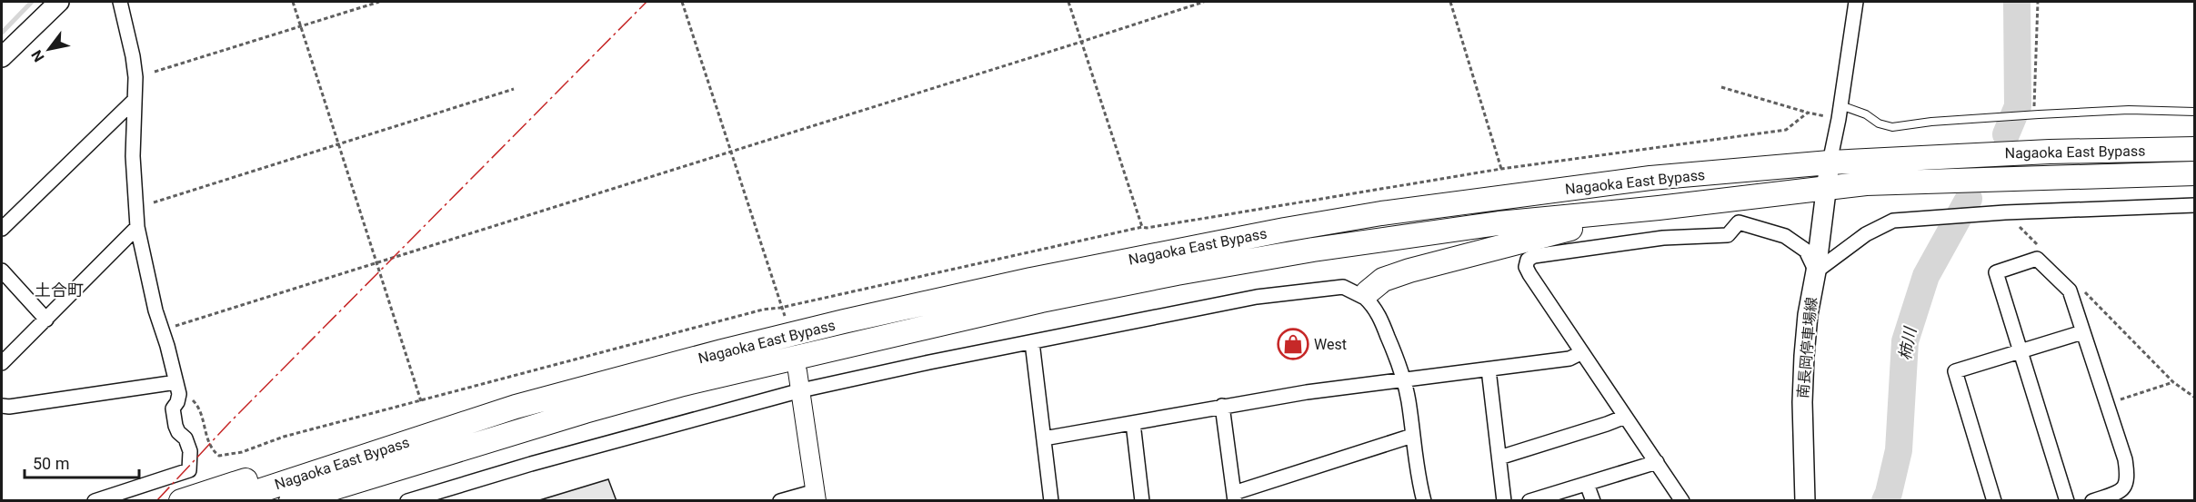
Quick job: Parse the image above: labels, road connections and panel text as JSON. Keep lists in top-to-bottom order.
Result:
{
  "streets": {
    "highway": ["Nagaoka East Bypass"],
    "main road": ["南長岡停車場線"]
  },
  "crossings": [
    ["Nagaoka East Bypass", "南長岡停車場線"]
  ],
  "districts": ["土合町"],
  "water": ["柿川"],
  "places": {
    "shop": ["West"]
  },
  "scale_bar": "50 m",
  "north": "bottom left"
}
